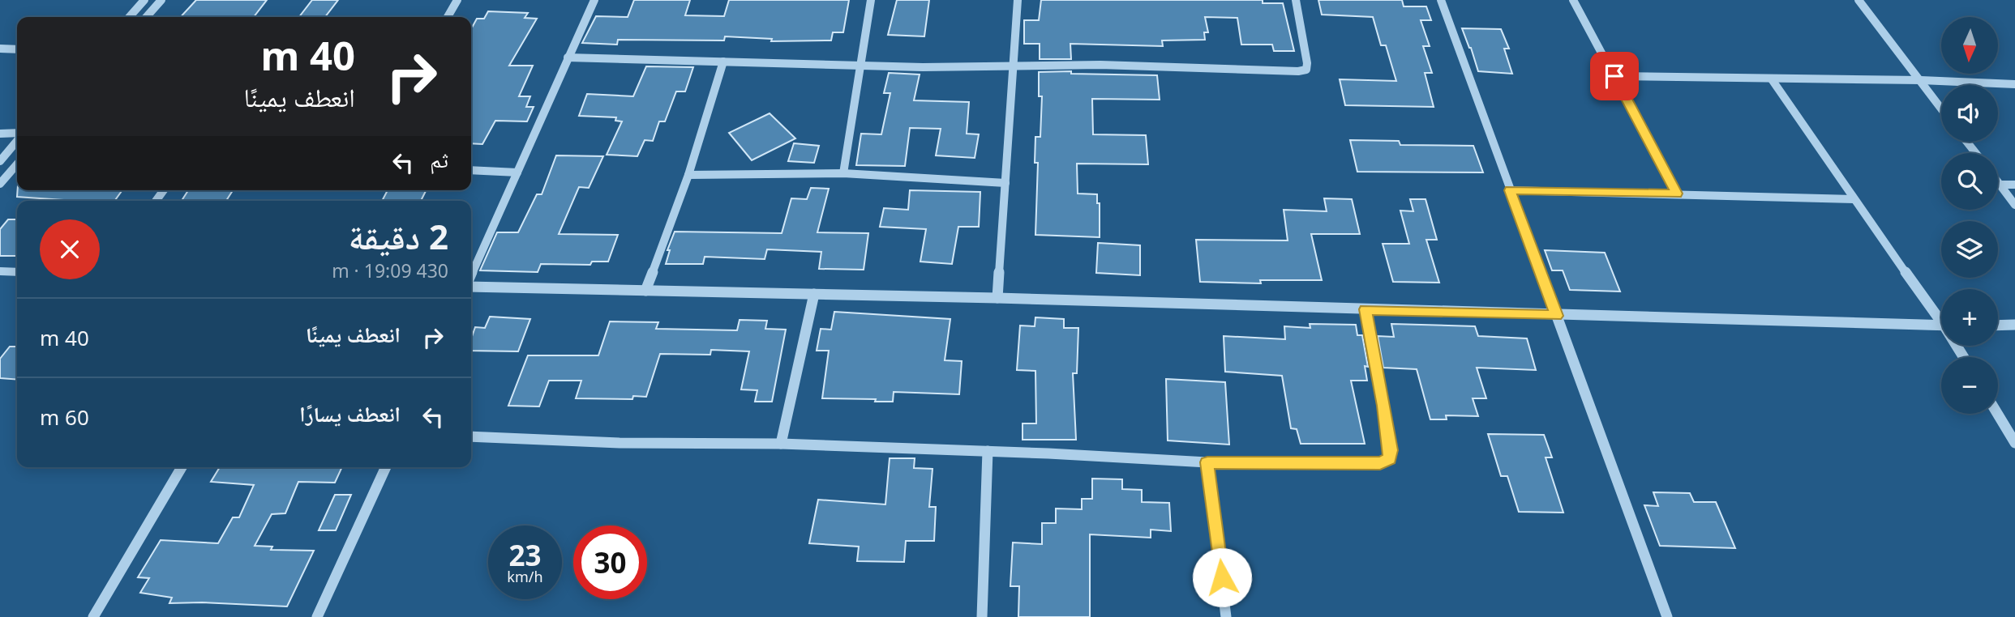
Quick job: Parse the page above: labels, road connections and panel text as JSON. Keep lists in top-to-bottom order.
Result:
{
  "north": "bottom",
  "page": {
    "map_buttons": ["+", "−"],
    "turn": ["40 m", "انعطف يمينًا"],
    "then": "ثم",
    "heading": ["2 دقيقة", "430 m · 19:09"],
    "list": [
      {
        "name": "انعطف يمينًا",
        "value": "40 m"
      },
      {
        "name": "انعطف يسارًا",
        "value": "60 m"
      }
    ],
    "speed": "23 km/h",
    "limit": "30"
  }
}
